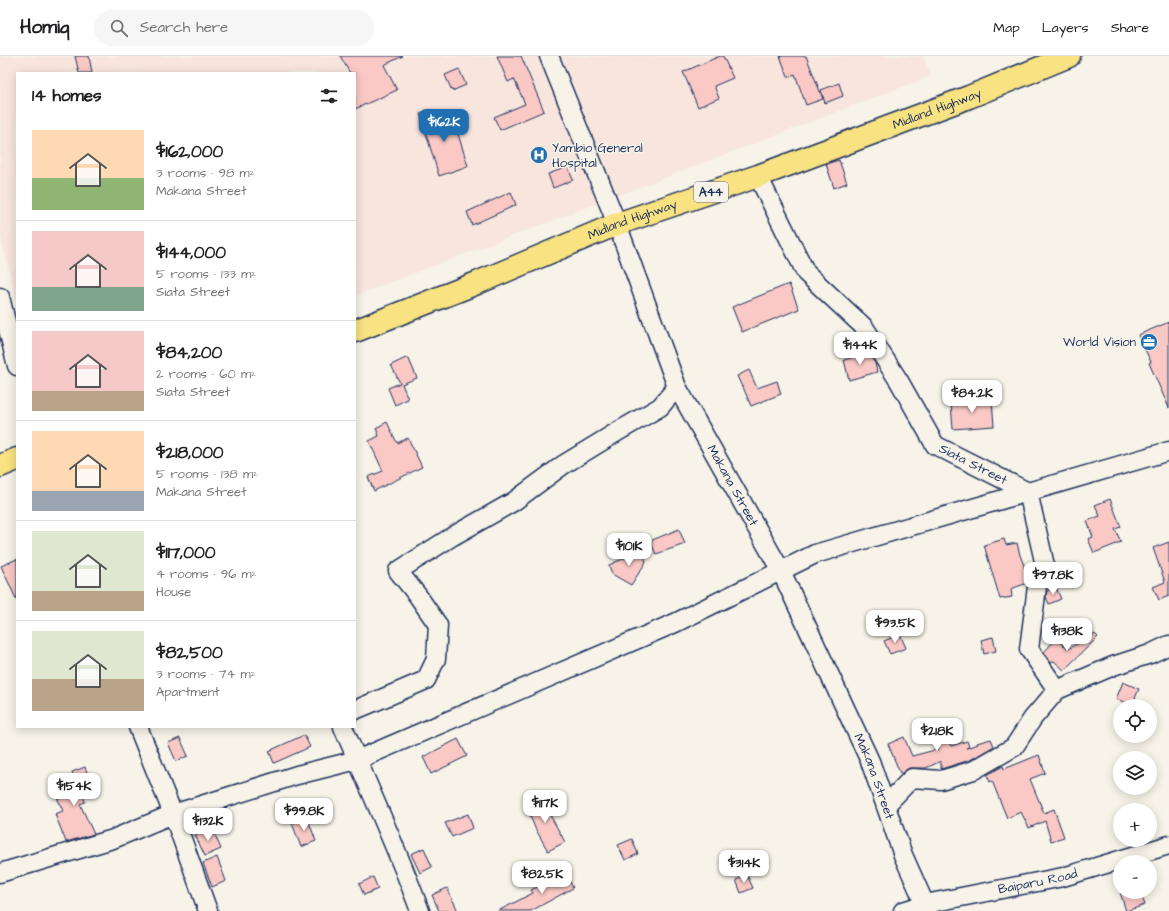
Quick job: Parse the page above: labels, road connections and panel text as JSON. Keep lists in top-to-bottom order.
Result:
{
  "streets": {
    "main road": ["Midland Highway", "A44"],
    "street": ["Siata Street", "Makana Street", "Baiparu Road"]
  },
  "crossings": [
    ["Midland Highway", "Siata Street"],
    ["Midland Highway", "Makana Street"],
    ["Makana Street", "Baiparu Road"]
  ],
  "places": {
    "hospital": ["Yambio General Hospital"],
    "office": ["World Vision"]
  },
  "page": {
    "header": "Homiq",
    "search": "Search here",
    "nav": ["Map", "Layers", "Share"],
    "heading": "14 homes",
    "price": [
      "$162K",
      "$144K",
      "$84.2K",
      "$101K",
      "$97.8K",
      "$93.5K",
      "$138K",
      "$218K",
      "$154K",
      "$117K",
      "$99.8K",
      "$132K",
      "$314K",
      "$82.5K"
    ],
    "list": [
      {
        "name": "$162,000",
        "note": "3 rooms · 98 m² · Makana Street"
      },
      {
        "name": "$144,000",
        "note": "5 rooms · 133 m² · Siata Street"
      },
      {
        "name": "$84,200",
        "note": "2 rooms · 60 m² · Siata Street"
      },
      {
        "name": "$218,000",
        "note": "5 rooms · 138 m² · Makana Street"
      },
      {
        "name": "$117,000",
        "note": "4 rooms · 96 m² · House"
      },
      {
        "name": "$82,500",
        "note": "3 rooms · 74 m² · Apartment"
      }
    ],
    "map_buttons": ["+", "−"]
  }
}
